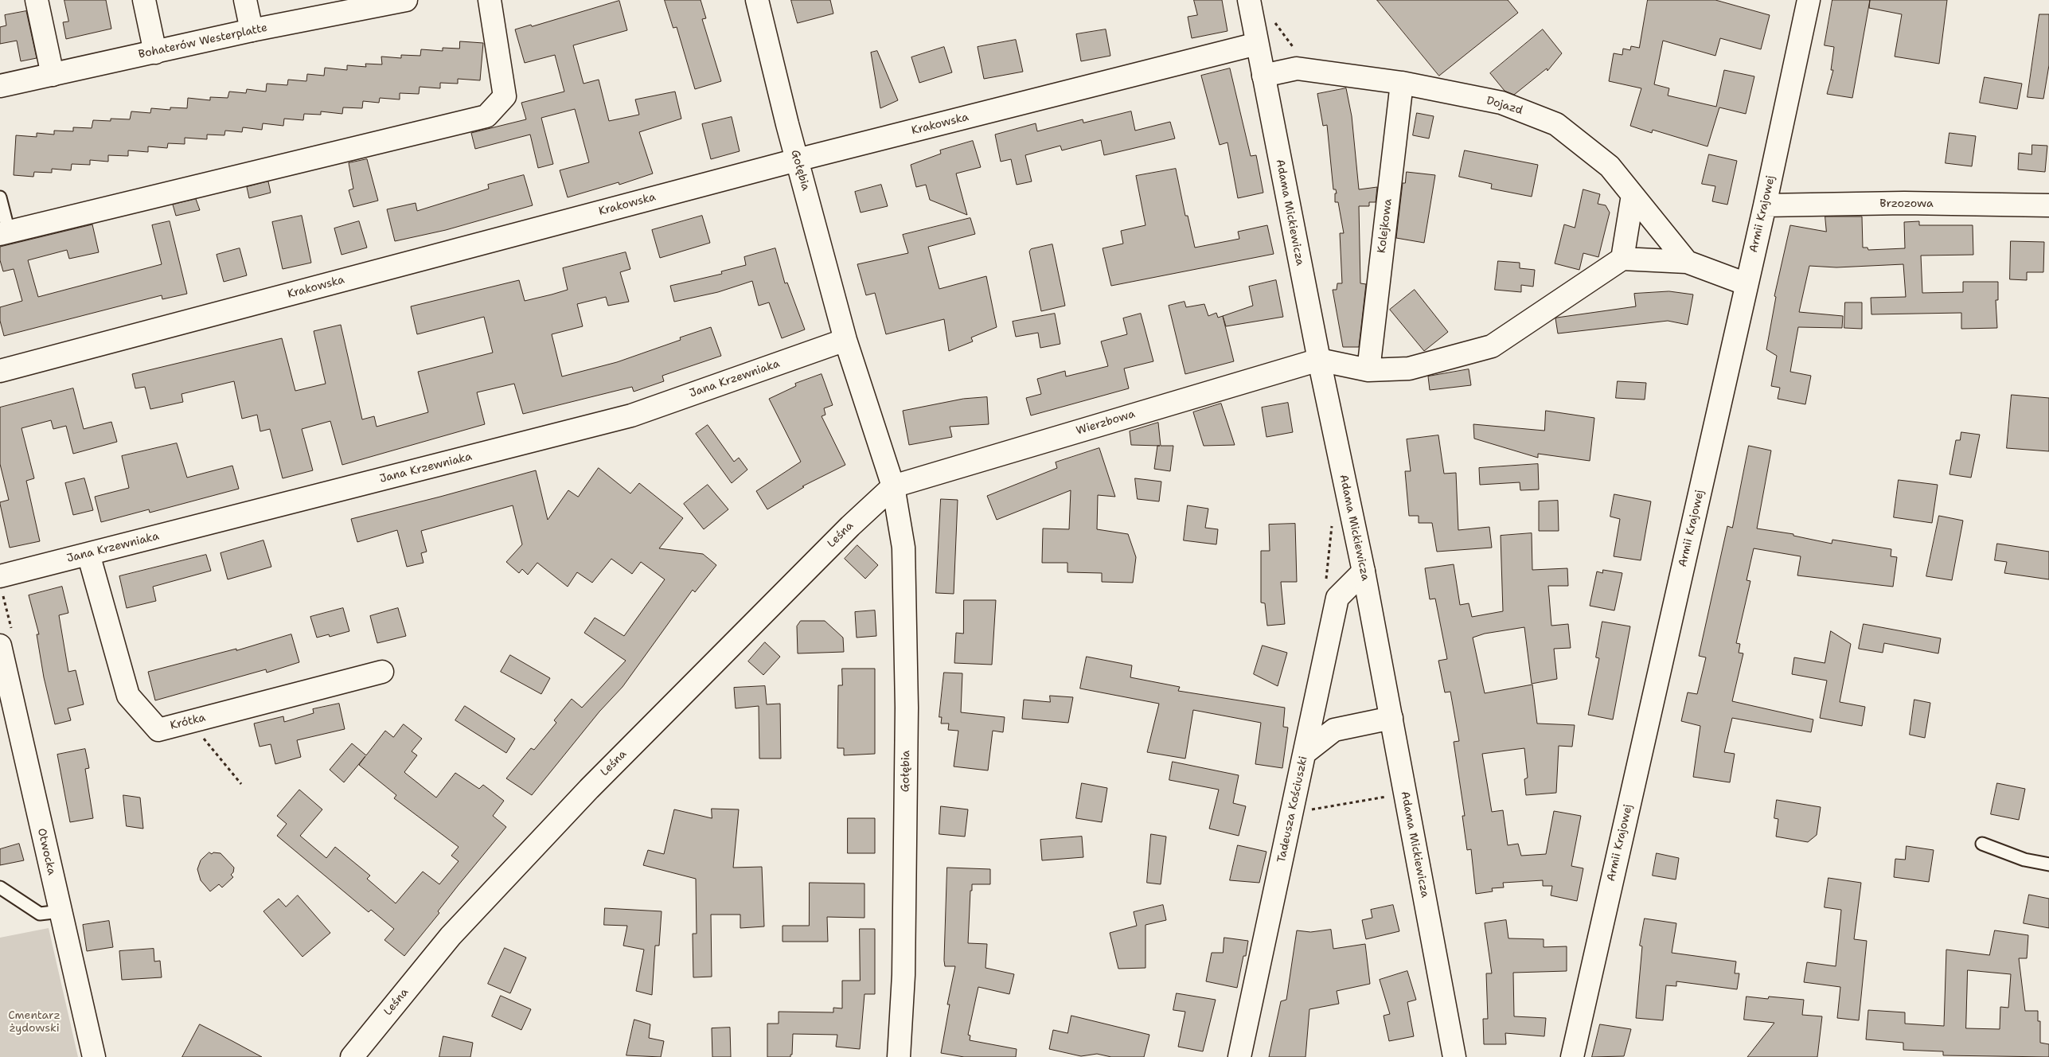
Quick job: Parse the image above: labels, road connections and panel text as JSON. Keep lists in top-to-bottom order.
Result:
{
  "streets": {
    "street": [
      "Bohaterów Westerplatte",
      "Dojazd",
      "Krakowska",
      "Gołębia",
      "Brzozowa",
      "Adama Mickiewicza",
      "Armii Krajowej",
      "Kolejkowa",
      "Jana Krzewniaka",
      "Wierzbowa",
      "Leśna",
      "Krótka",
      "Tadeusza Kościuszki",
      "Otwocka"
    ]
  },
  "crossings": [
    ["Dojazd", "Adama Mickiewicza"],
    ["Dojazd", "Kolejkowa"],
    ["Krakowska", "Gołębia"],
    ["Krakowska", "Adama Mickiewicza"],
    ["Gołębia", "Jana Krzewniaka"],
    ["Gołębia", "Wierzbowa"],
    ["Gołębia", "Leśna"],
    ["Brzozowa", "Armii Krajowej"],
    ["Adama Mickiewicza", "Wierzbowa"],
    ["Adama Mickiewicza", "Tadeusza Kościuszki"],
    ["Jana Krzewniaka", "Krótka"],
    ["Wierzbowa", "Leśna"]
  ],
  "parks": ["Cmentarz żydowski"]
}
